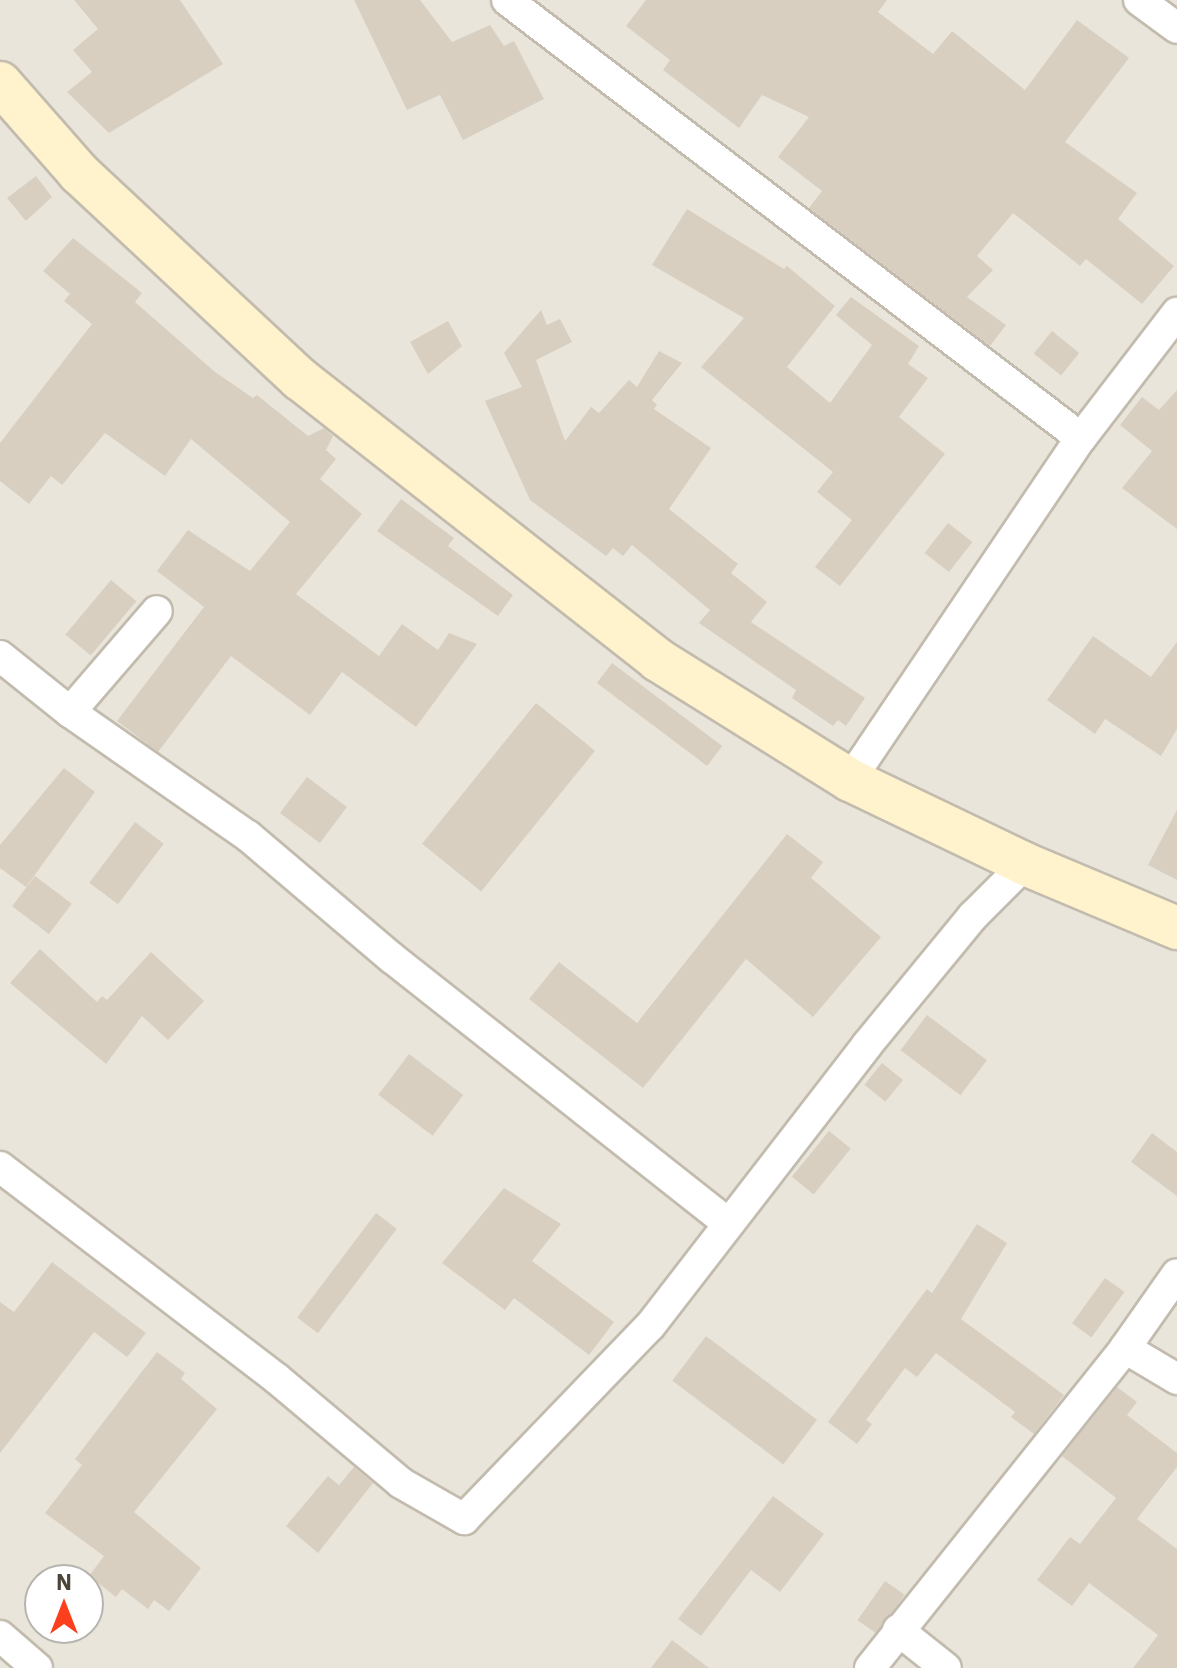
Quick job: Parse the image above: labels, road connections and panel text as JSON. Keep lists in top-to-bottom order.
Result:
{
  "north": "top"
}
